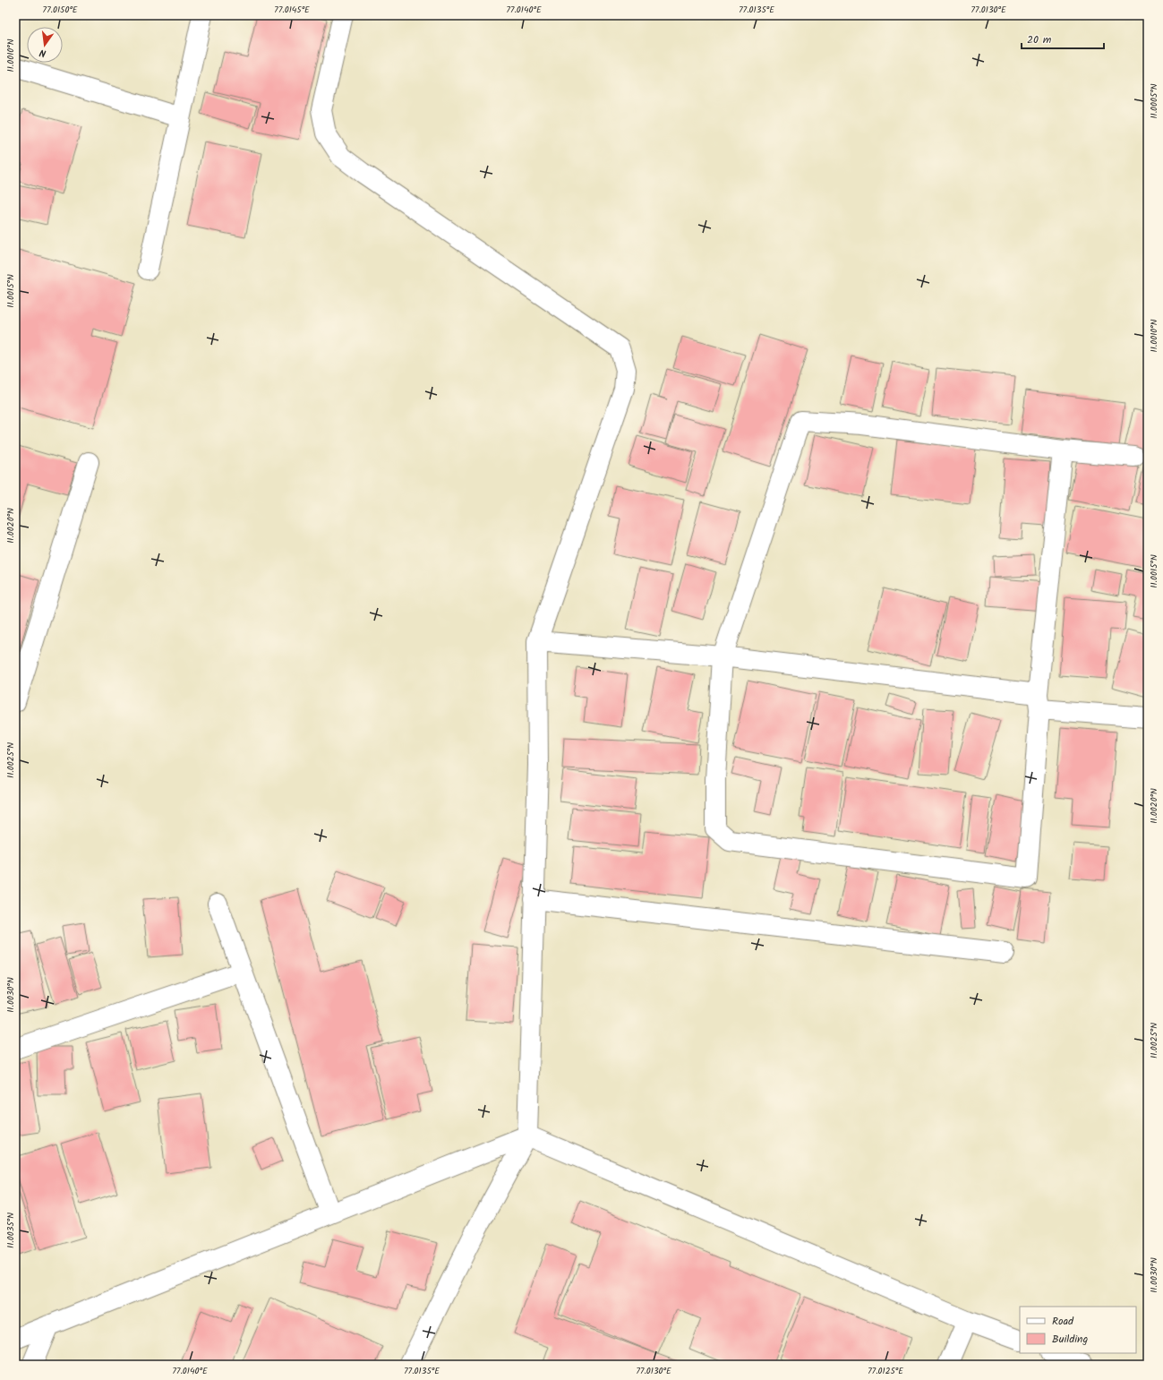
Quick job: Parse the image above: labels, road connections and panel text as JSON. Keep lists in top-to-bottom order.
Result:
{
  "legend": ["Road", "Building"],
  "scale_bar": "20 m",
  "north": "bottom",
  "coordinates": [
    "77.0150°E",
    "77.0145°E",
    "77.0140°E",
    "77.0135°E",
    "77.0130°E",
    "11.0010°N",
    "11.0005°N",
    "11.0015°N",
    "11.0020°N",
    "11.0025°N",
    "11.0030°N",
    "11.0035°N",
    "77.0125°E"
  ]
}
